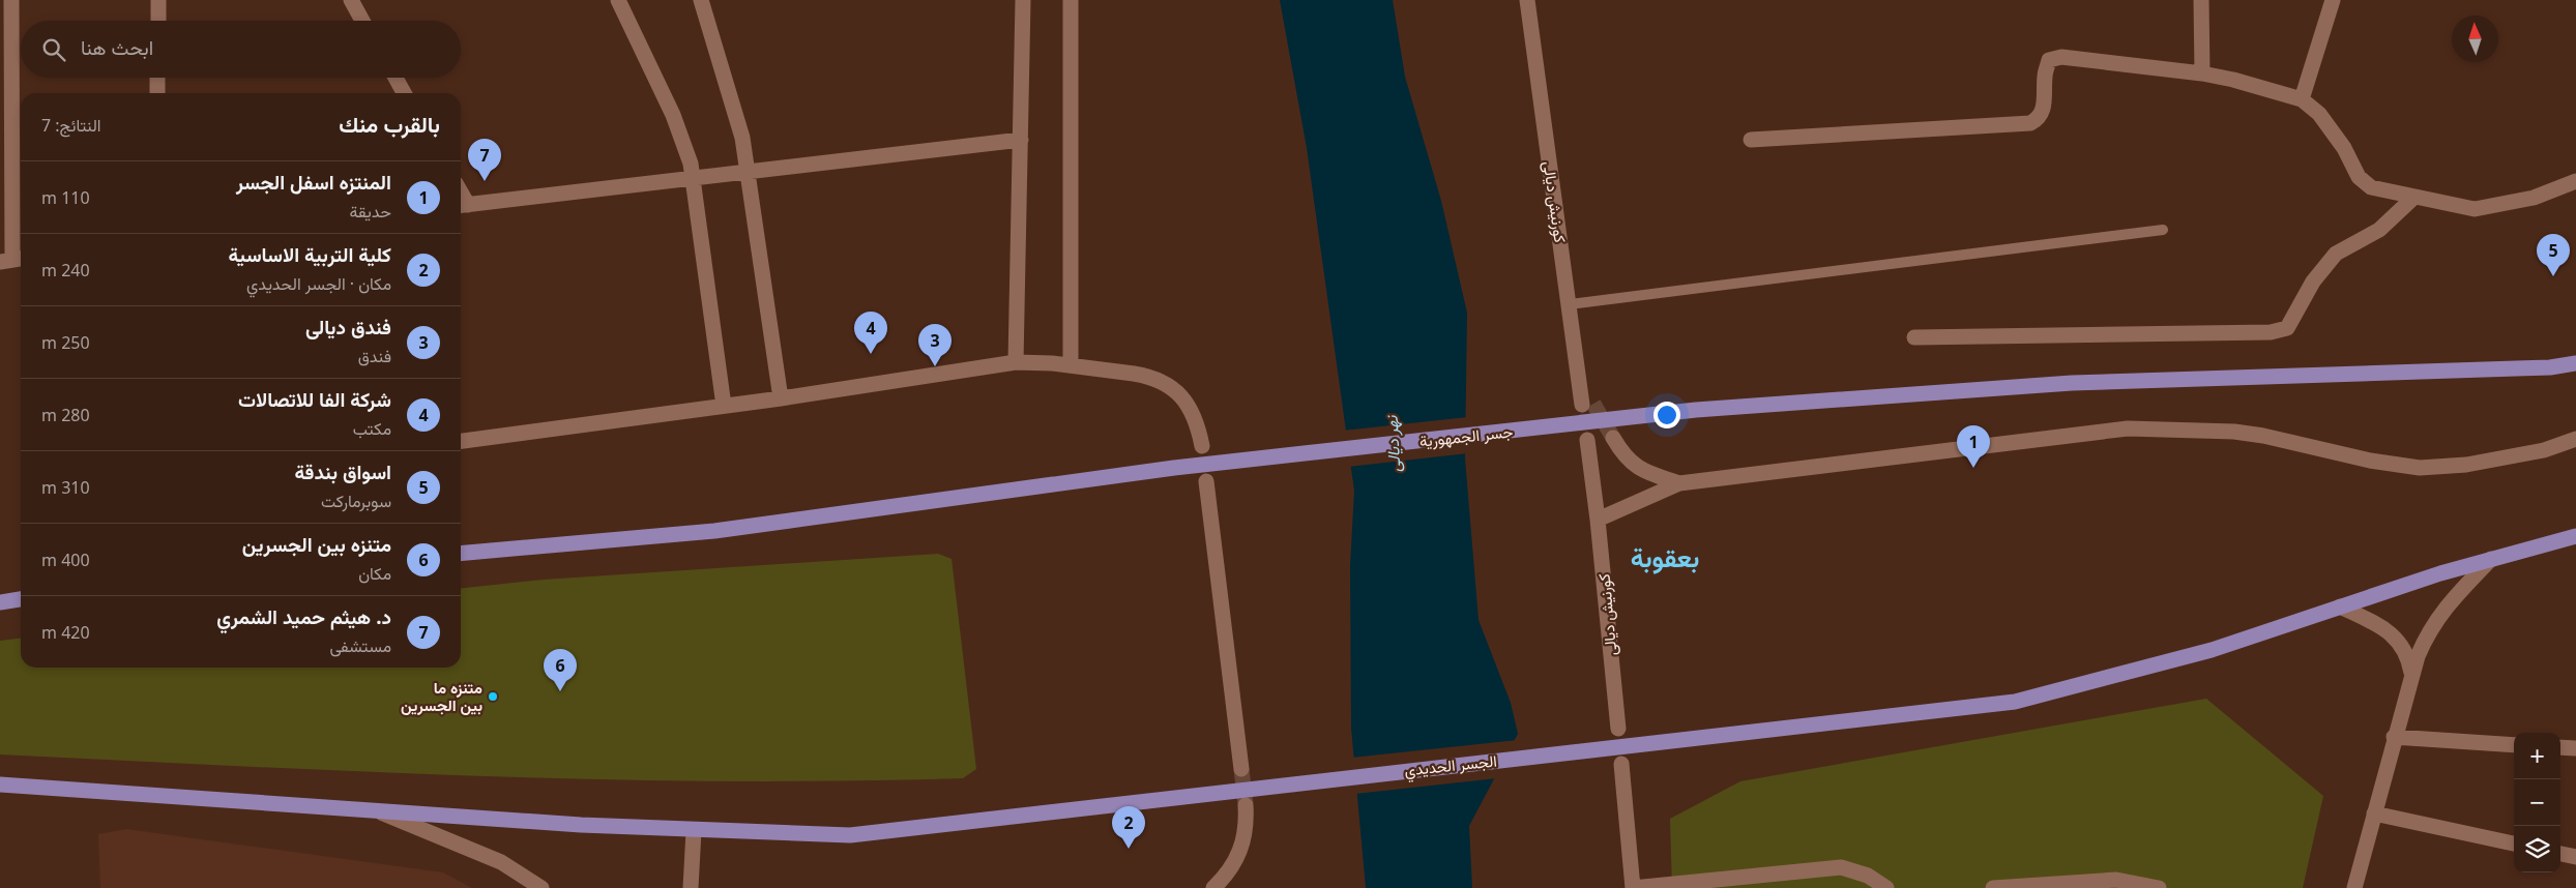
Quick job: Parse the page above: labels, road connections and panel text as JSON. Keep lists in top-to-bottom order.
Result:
{
  "streets": {
    "main road": ["جسر الجمهورية", "الجسر الحديدي"],
    "street": ["كورنيش ديالى"]
  },
  "districts": ["بعقوبة"],
  "water": ["نهر ديالى"],
  "places": ["متنزه ما بين الجسرين"],
  "north": "top",
  "page": {
    "search": "ابحث هنا",
    "heading": ["بالقرب منك", "النتائج: 7"],
    "pins": [
      "7",
      "5",
      "4",
      "3",
      "1",
      "6",
      "2"
    ],
    "list": [
      {
        "mark": "1",
        "name": "المنتزه اسفل الجسر",
        "note": "حديقة",
        "value": "110 m"
      },
      {
        "mark": "2",
        "name": "كلية التربية الاساسية",
        "note": "مكان · الجسر الحديدي",
        "value": "240 m"
      },
      {
        "mark": "3",
        "name": "فندق ديالى",
        "note": "فندق",
        "value": "250 m"
      },
      {
        "mark": "4",
        "name": "شركة الفا للاتصالات",
        "note": "مكتب",
        "value": "280 m"
      },
      {
        "mark": "5",
        "name": "اسواق بندقة",
        "note": "سوبرماركت",
        "value": "310 m"
      },
      {
        "mark": "6",
        "name": "متنزه بين الجسرين",
        "note": "مكان",
        "value": "400 m"
      },
      {
        "mark": "7",
        "name": "د. هيثم حميد الشمري",
        "note": "مستشفى",
        "value": "420 m"
      }
    ],
    "map_buttons": ["+", "−"]
  }
}
